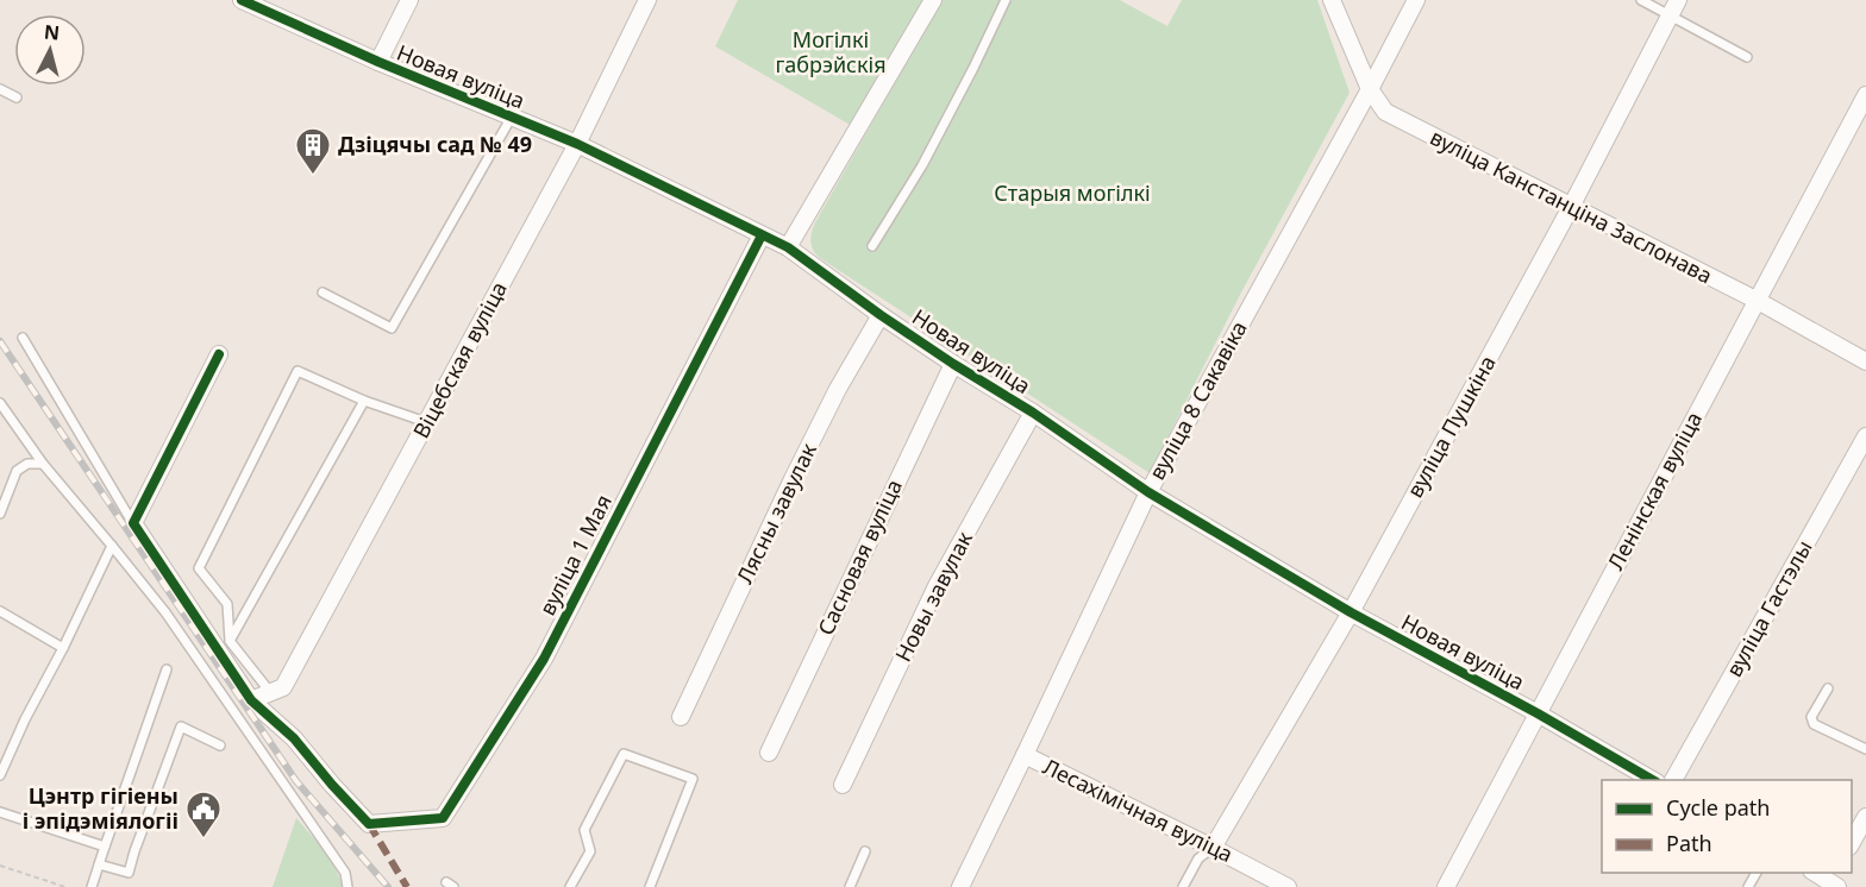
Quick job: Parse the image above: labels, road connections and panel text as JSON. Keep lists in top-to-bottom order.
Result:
{
  "streets": {
    "street": [
      "Новая вуліца",
      "вуліца Канстанціна Заслонава",
      "Віцебская вуліца",
      "вуліца 8 Сакавіка",
      "вуліца Пушкіна",
      "Ленінская вуліца",
      "Лясны завулак",
      "вуліца 1 Мая",
      "Сасновая вуліца",
      "Новы завулак",
      "вуліца Гастэлы",
      "Лесахімічная вуліца"
    ]
  },
  "crossings": [
    ["Новая вуліца", "Віцебская вуліца"],
    ["Новая вуліца", "вуліца 8 Сакавіка"],
    ["Новая вуліца", "вуліца Пушкіна"],
    ["Новая вуліца", "Ленінская вуліца"],
    ["Новая вуліца", "Лясны завулак"],
    ["Новая вуліца", "вуліца 1 Мая"],
    ["Новая вуліца", "Сасновая вуліца"],
    ["Новая вуліца", "Новы завулак"],
    ["вуліца Канстанціна Заслонава", "вуліца 8 Сакавіка"],
    ["вуліца Канстанціна Заслонава", "вуліца Пушкіна"],
    ["вуліца Канстанціна Заслонава", "Ленінская вуліца"],
    ["Віцебская вуліца", "вуліца 1 Мая"],
    ["вуліца 8 Сакавіка", "Лесахімічная вуліца"],
    ["вуліца Пушкіна", "Лесахімічная вуліца"]
  ],
  "parks": ["Могілкі габрэйскія", "Старыя могілкі"],
  "places": {
    "building": ["Дзіцячы сад № 49"],
    "public building": ["Цэнтр гігіены і эпідэміялогіі"]
  },
  "legend": ["Cycle path", "Path"],
  "north": "top"
}
